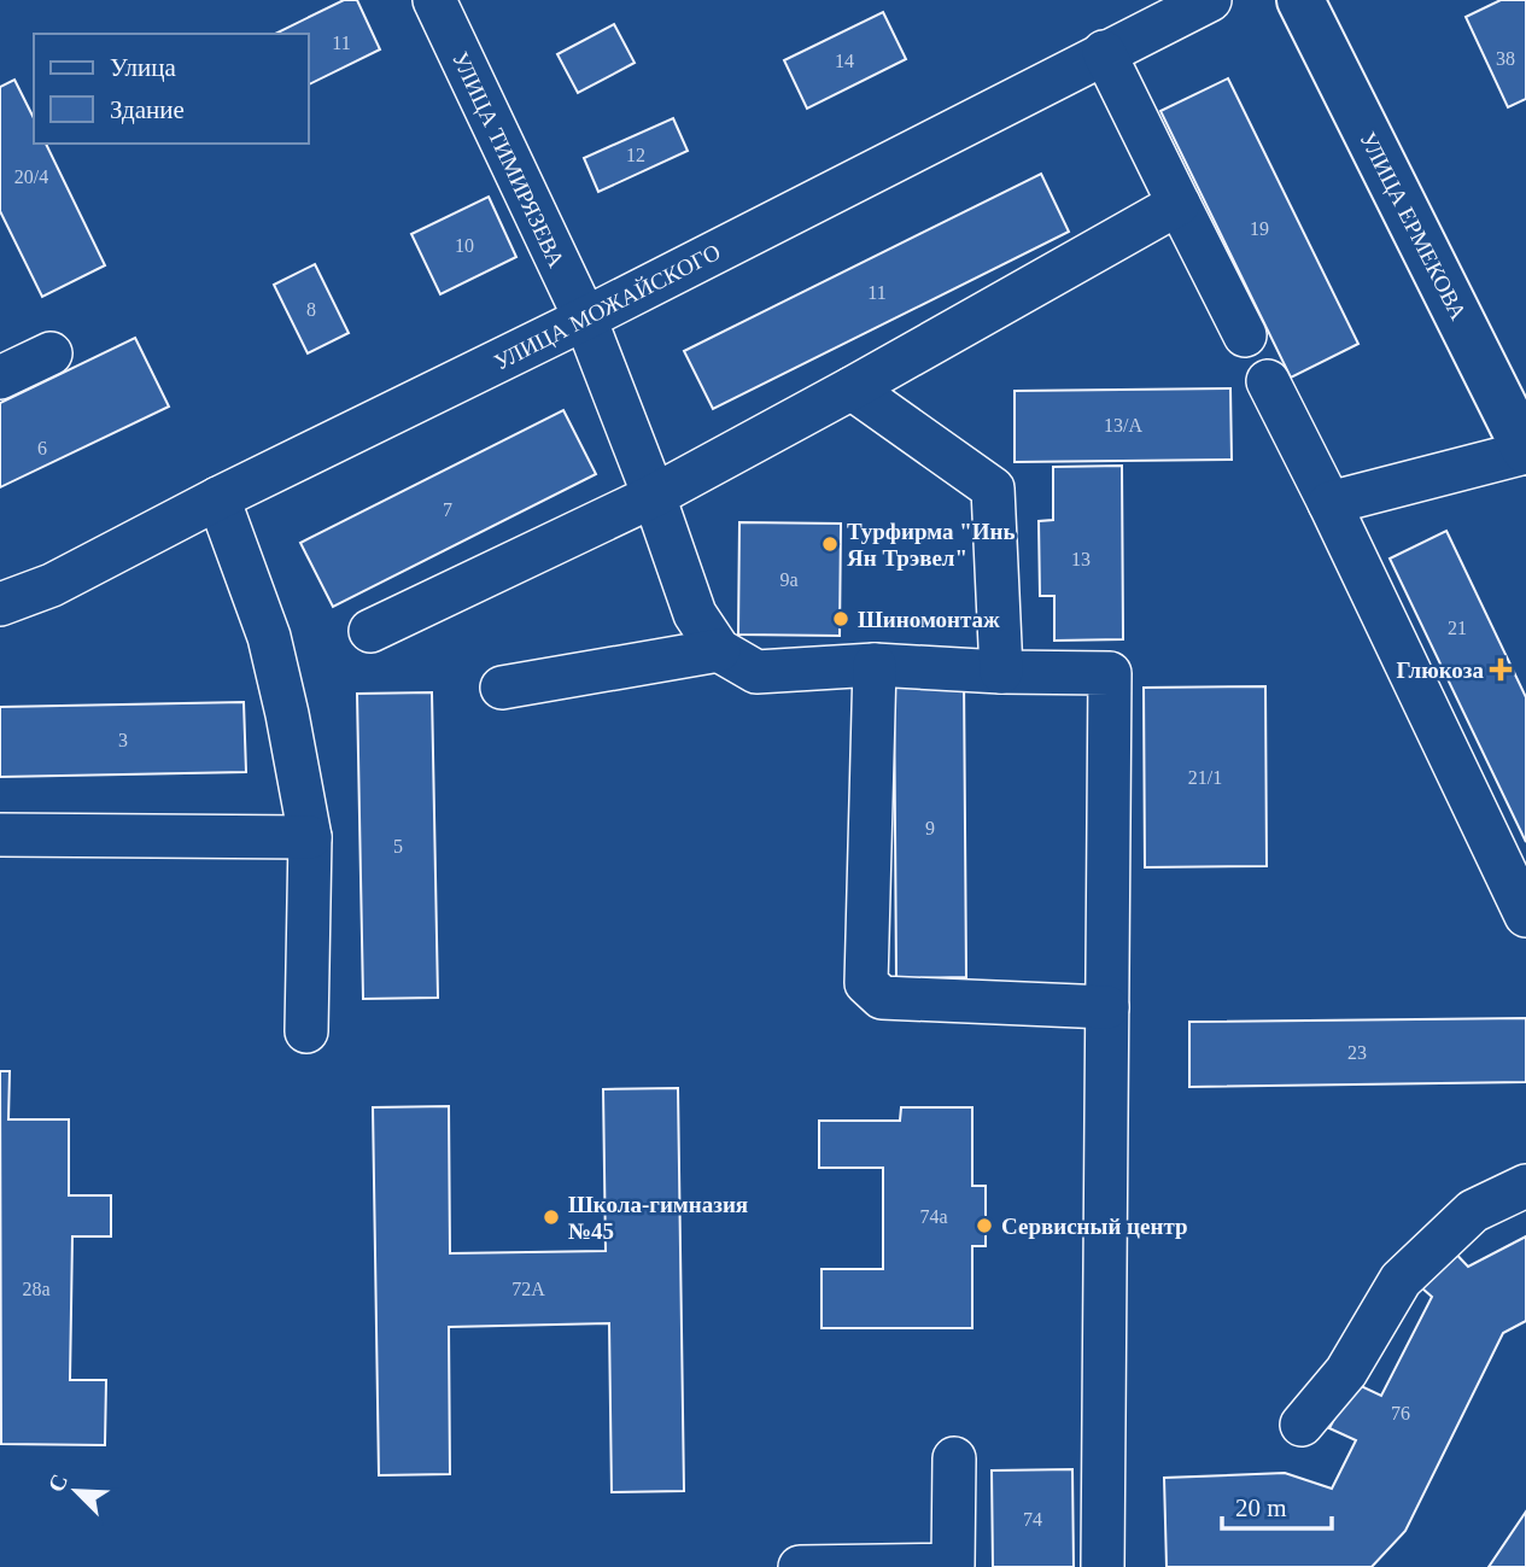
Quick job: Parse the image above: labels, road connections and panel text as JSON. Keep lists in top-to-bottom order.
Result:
{
  "streets": {
    "main road": ["УЛИЦА ЕРМЕКОВА"],
    "street": ["УЛИЦА ТИМИРЯЗЕВА", "УЛИЦА МОЖАЙСКОГО"]
  },
  "crossings": [
    ["УЛИЦА ТИМИРЯЗЕВА", "УЛИЦА МОЖАЙСКОГО"]
  ],
  "places": {
    "other": [
      "Турфирма \"Инь Ян Трэвел\"",
      "Шиномонтаж",
      "Школа-гимназия №45",
      "Сервисный центр"
    ],
    "health": ["Глюкоза"]
  },
  "house_numbers": [
    "11",
    "38",
    "14",
    "12",
    "20/4",
    "19",
    "10",
    "11",
    "8",
    "13/А",
    "6",
    "7",
    "13",
    "9а",
    "21",
    "3",
    "21/1",
    "9",
    "5",
    "23",
    "74а",
    "28а",
    "72А",
    "76",
    "74"
  ],
  "legend": ["Улица", "Здание"],
  "scale_bar": "20 m",
  "north": "top left"
}
